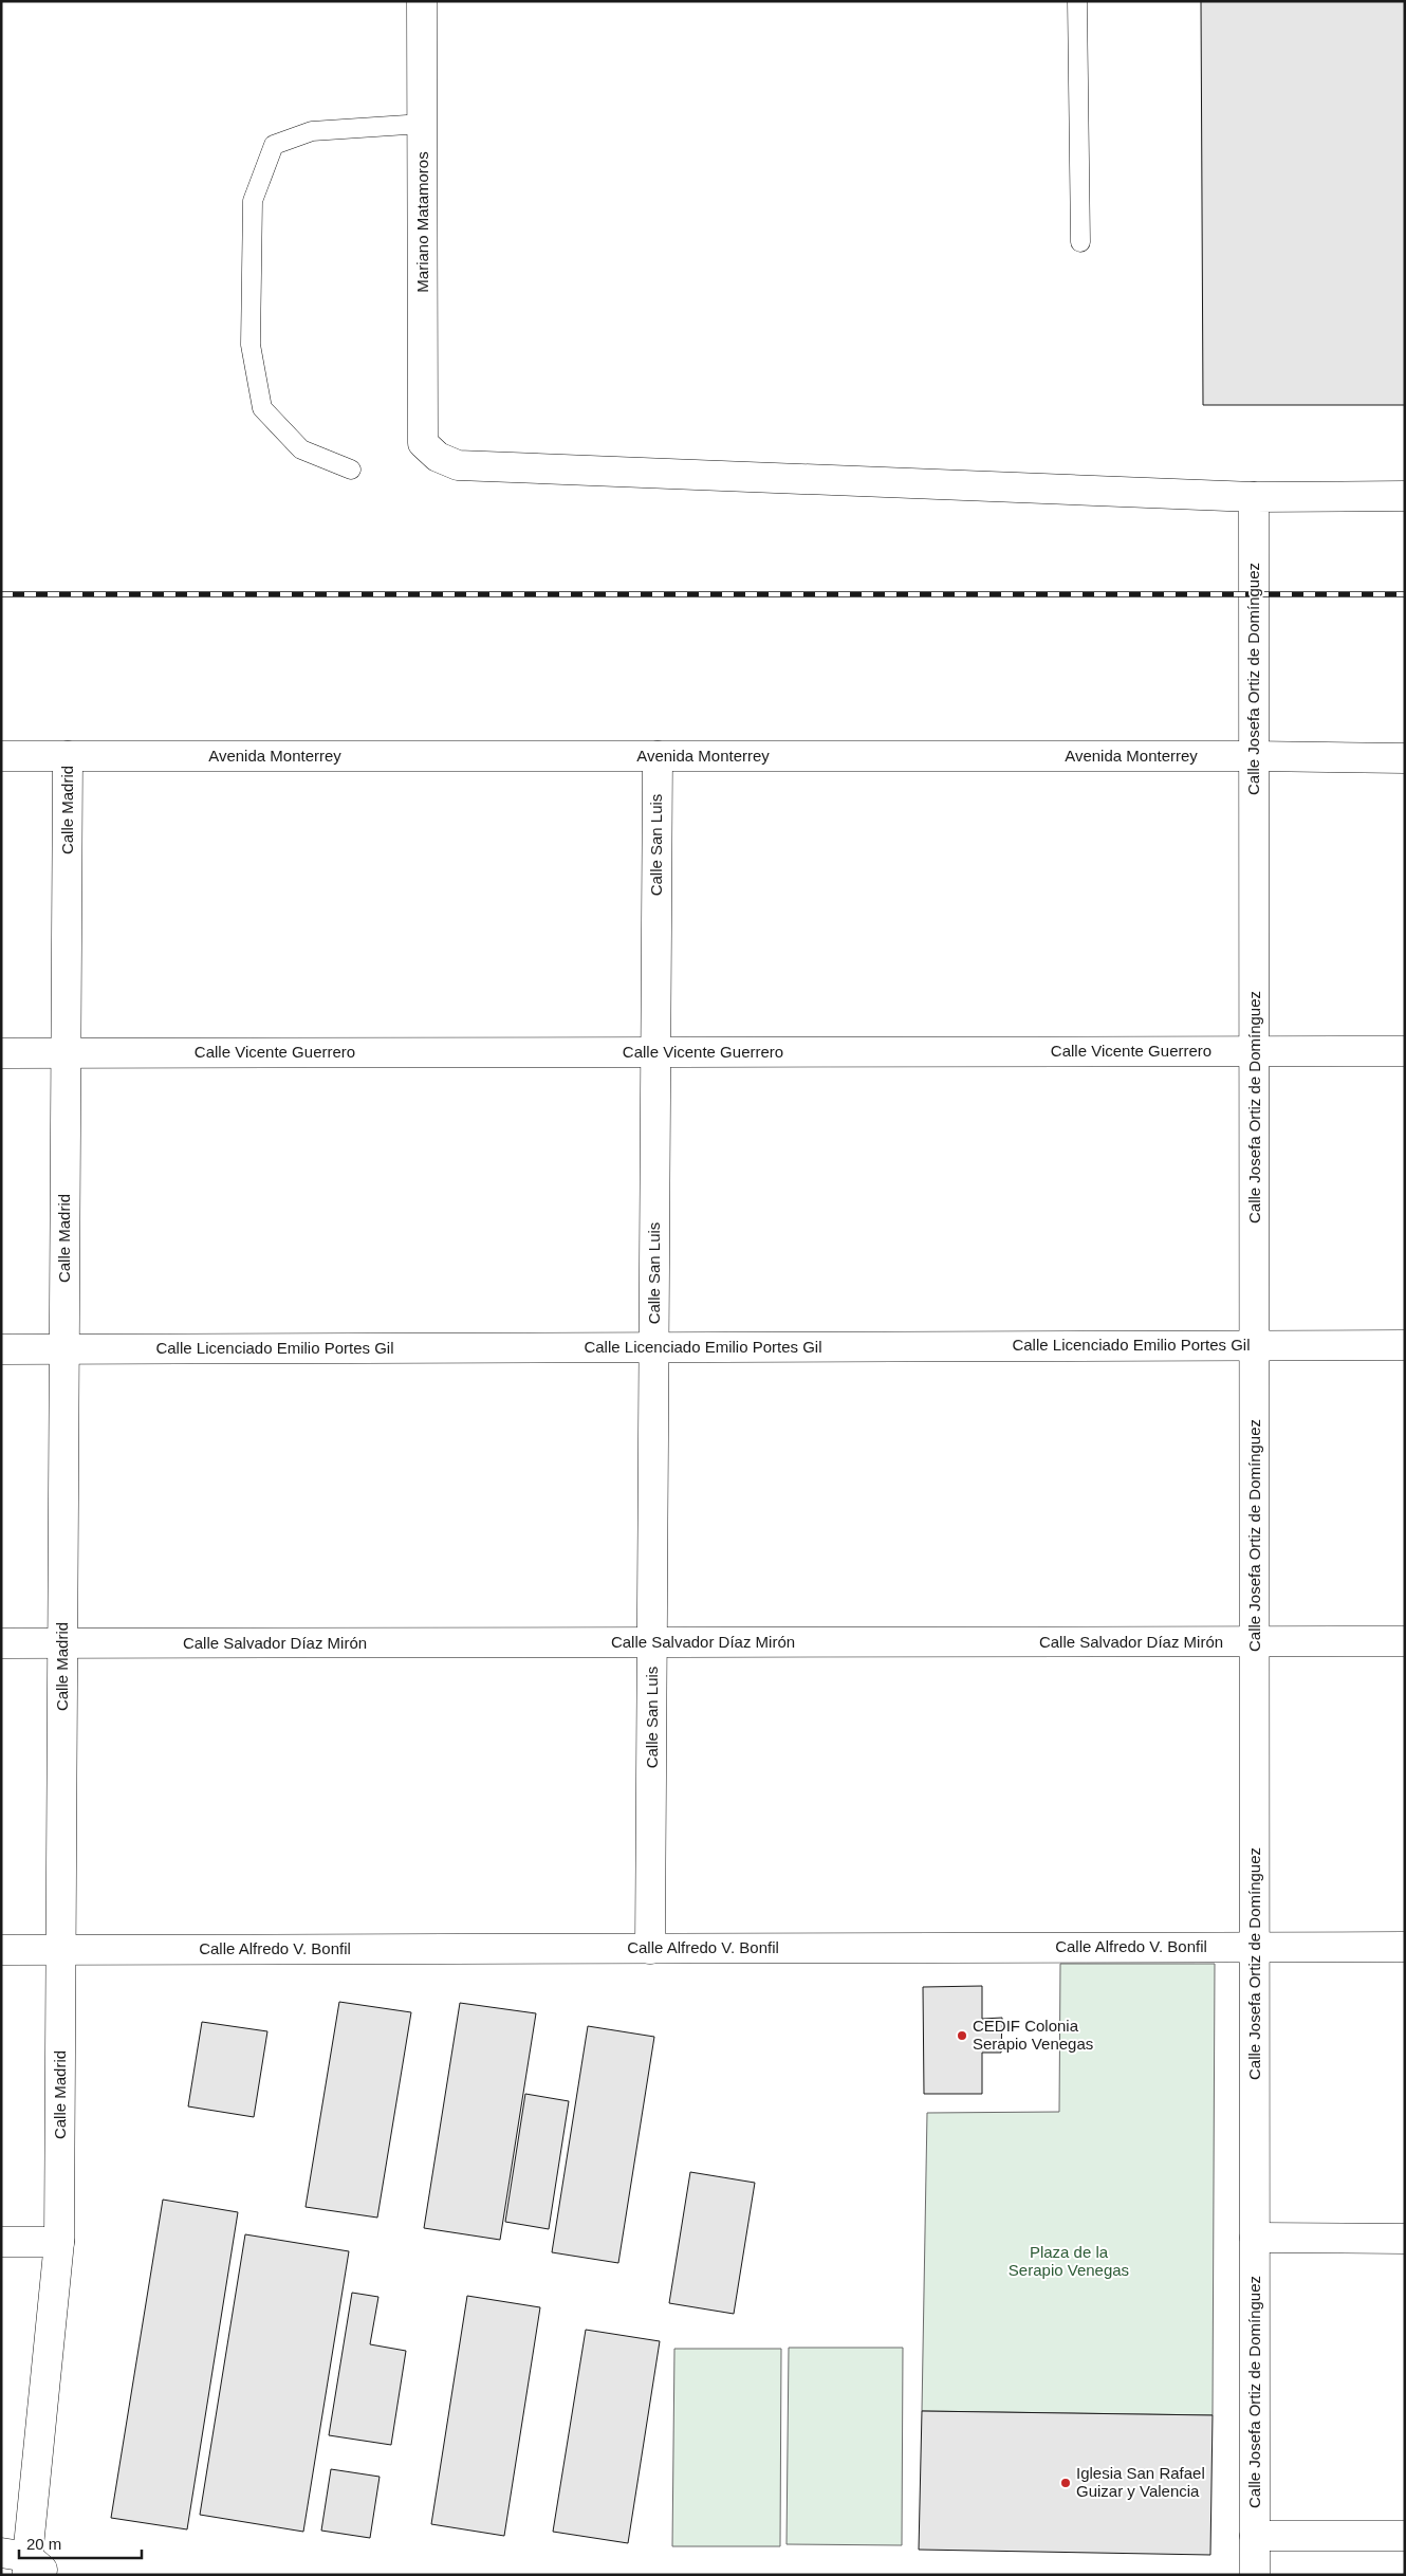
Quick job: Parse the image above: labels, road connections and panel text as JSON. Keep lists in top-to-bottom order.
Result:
{
  "streets": {
    "street": [
      "Mariano Matamoros",
      "Calle Josefa Ortiz de Domínguez",
      "Avenida Monterrey",
      "Calle Madrid",
      "Calle San Luis",
      "Calle Vicente Guerrero",
      "Calle Licenciado Emilio Portes Gil",
      "Calle Salvador Díaz Mirón",
      "Calle Alfredo V. Bonfil"
    ]
  },
  "crossings": [
    ["Mariano Matamoros", "Calle Josefa Ortiz de Domínguez"],
    ["Calle Josefa Ortiz de Domínguez", "Avenida Monterrey"],
    ["Calle Josefa Ortiz de Domínguez", "Calle Vicente Guerrero"],
    ["Calle Josefa Ortiz de Domínguez", "Calle Licenciado Emilio Portes Gil"],
    ["Calle Josefa Ortiz de Domínguez", "Calle Salvador Díaz Mirón"],
    ["Calle Josefa Ortiz de Domínguez", "Calle Alfredo V. Bonfil"],
    ["Avenida Monterrey", "Calle Madrid"],
    ["Avenida Monterrey", "Calle San Luis"],
    ["Calle Madrid", "Calle Vicente Guerrero"],
    ["Calle Madrid", "Calle Licenciado Emilio Portes Gil"],
    ["Calle Madrid", "Calle Salvador Díaz Mirón"],
    ["Calle Madrid", "Calle Alfredo V. Bonfil"],
    ["Calle San Luis", "Calle Vicente Guerrero"],
    ["Calle San Luis", "Calle Licenciado Emilio Portes Gil"],
    ["Calle San Luis", "Calle Salvador Díaz Mirón"],
    ["Calle San Luis", "Calle Alfredo V. Bonfil"]
  ],
  "parks": ["Plaza de la Serapio Venegas"],
  "places": ["CEDIF Colonia Serapio Venegas", "Iglesia San Rafael Guizar y Valencia"],
  "scale_bar": "20 m"
}
